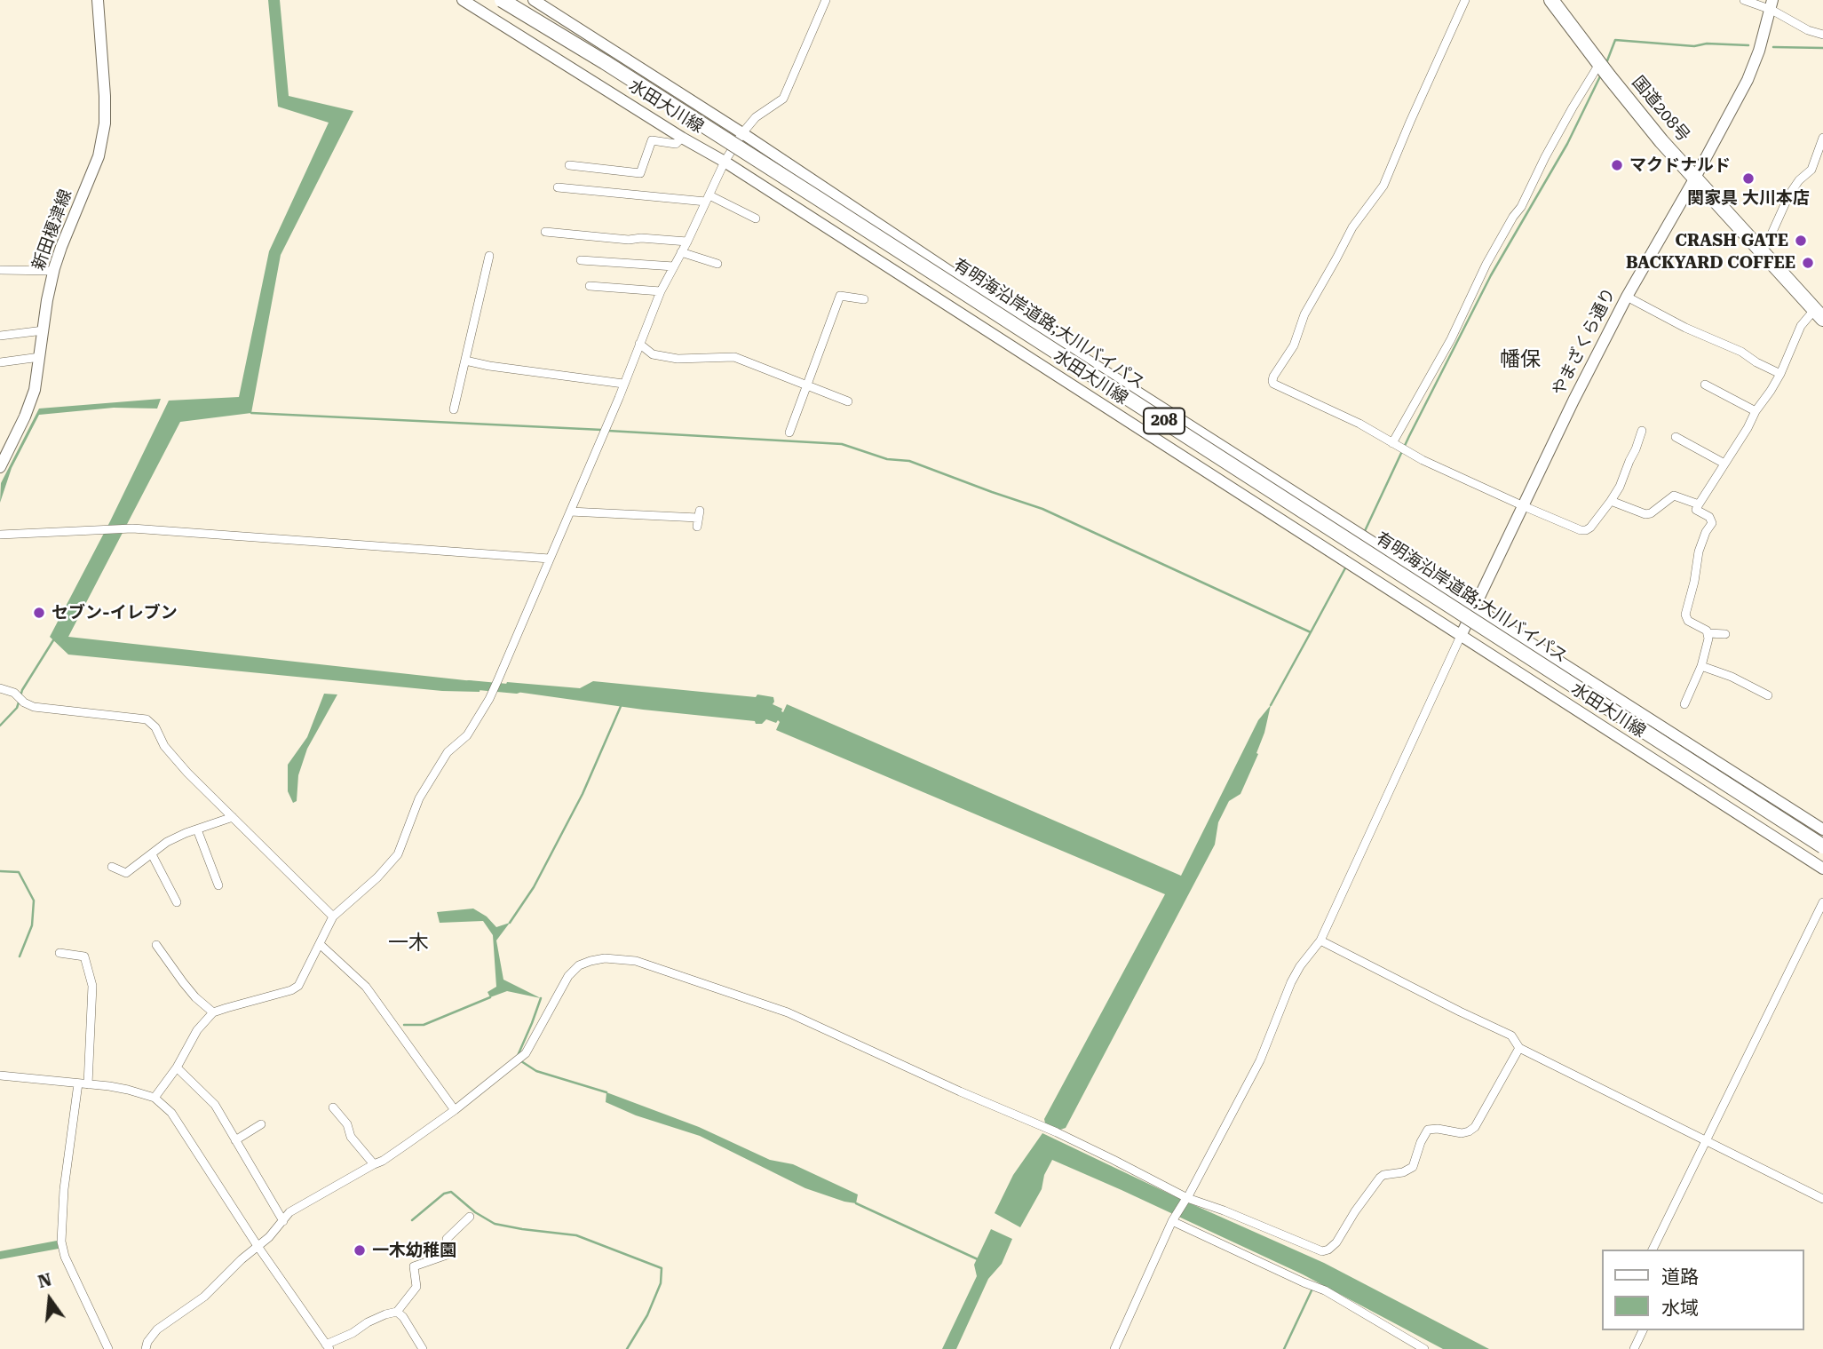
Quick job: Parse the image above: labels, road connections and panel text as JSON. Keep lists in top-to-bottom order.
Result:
{
  "streets": {
    "highway": ["国道208号", "有明海沿岸道路;大川バイパス", "208"],
    "main road": ["水田大川線", "新田榎津線", "やまざくら通り"]
  },
  "crossings": [
    ["水田大川線", "やまざくら通り"],
    ["国道208号", "やまざくら通り"]
  ],
  "districts": ["幡保", "一木"],
  "places": [
    "マクドナルド",
    "関家具 大川本店",
    "CRASH GATE",
    "BACKYARD COFFEE",
    "セブン-イレブン",
    "一木幼稚園"
  ],
  "legend": ["道路", "水域"],
  "north": "top"
}
